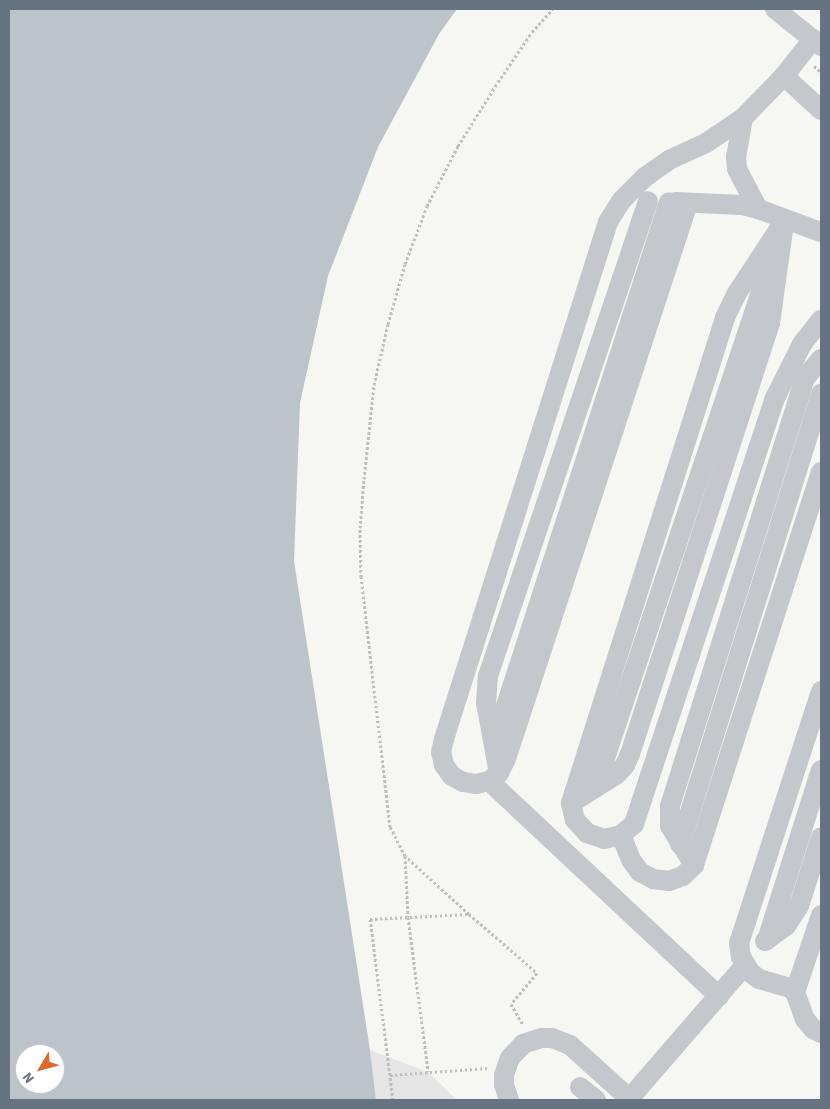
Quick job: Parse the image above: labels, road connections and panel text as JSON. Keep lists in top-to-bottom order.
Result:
{
  "north": "bottom left"
}
